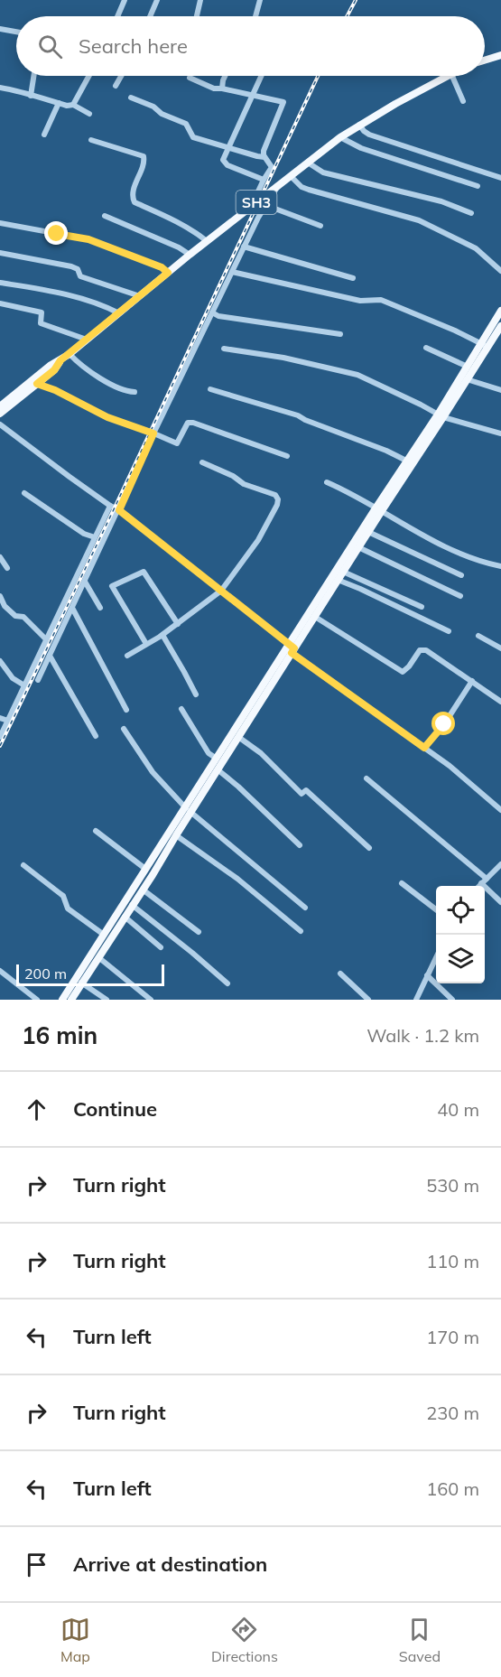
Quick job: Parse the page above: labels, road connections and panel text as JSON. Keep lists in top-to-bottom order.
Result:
{
  "streets": {
    "main road": ["SH3"]
  },
  "scale_bar": "200 m",
  "page": {
    "search": "Search here",
    "scale": "200 m",
    "heading": ["16 min", "Walk · 1.2 km"],
    "list": [
      ["Continue", "40 m"],
      ["Turn right", "530 m"],
      ["Turn right", "110 m"],
      ["Turn left", "170 m"],
      ["Turn right", "230 m"],
      ["Turn left", "160 m"],
      "Arrive at destination"
    ],
    "nav": ["Map", "Directions", "Saved"]
  }
}
